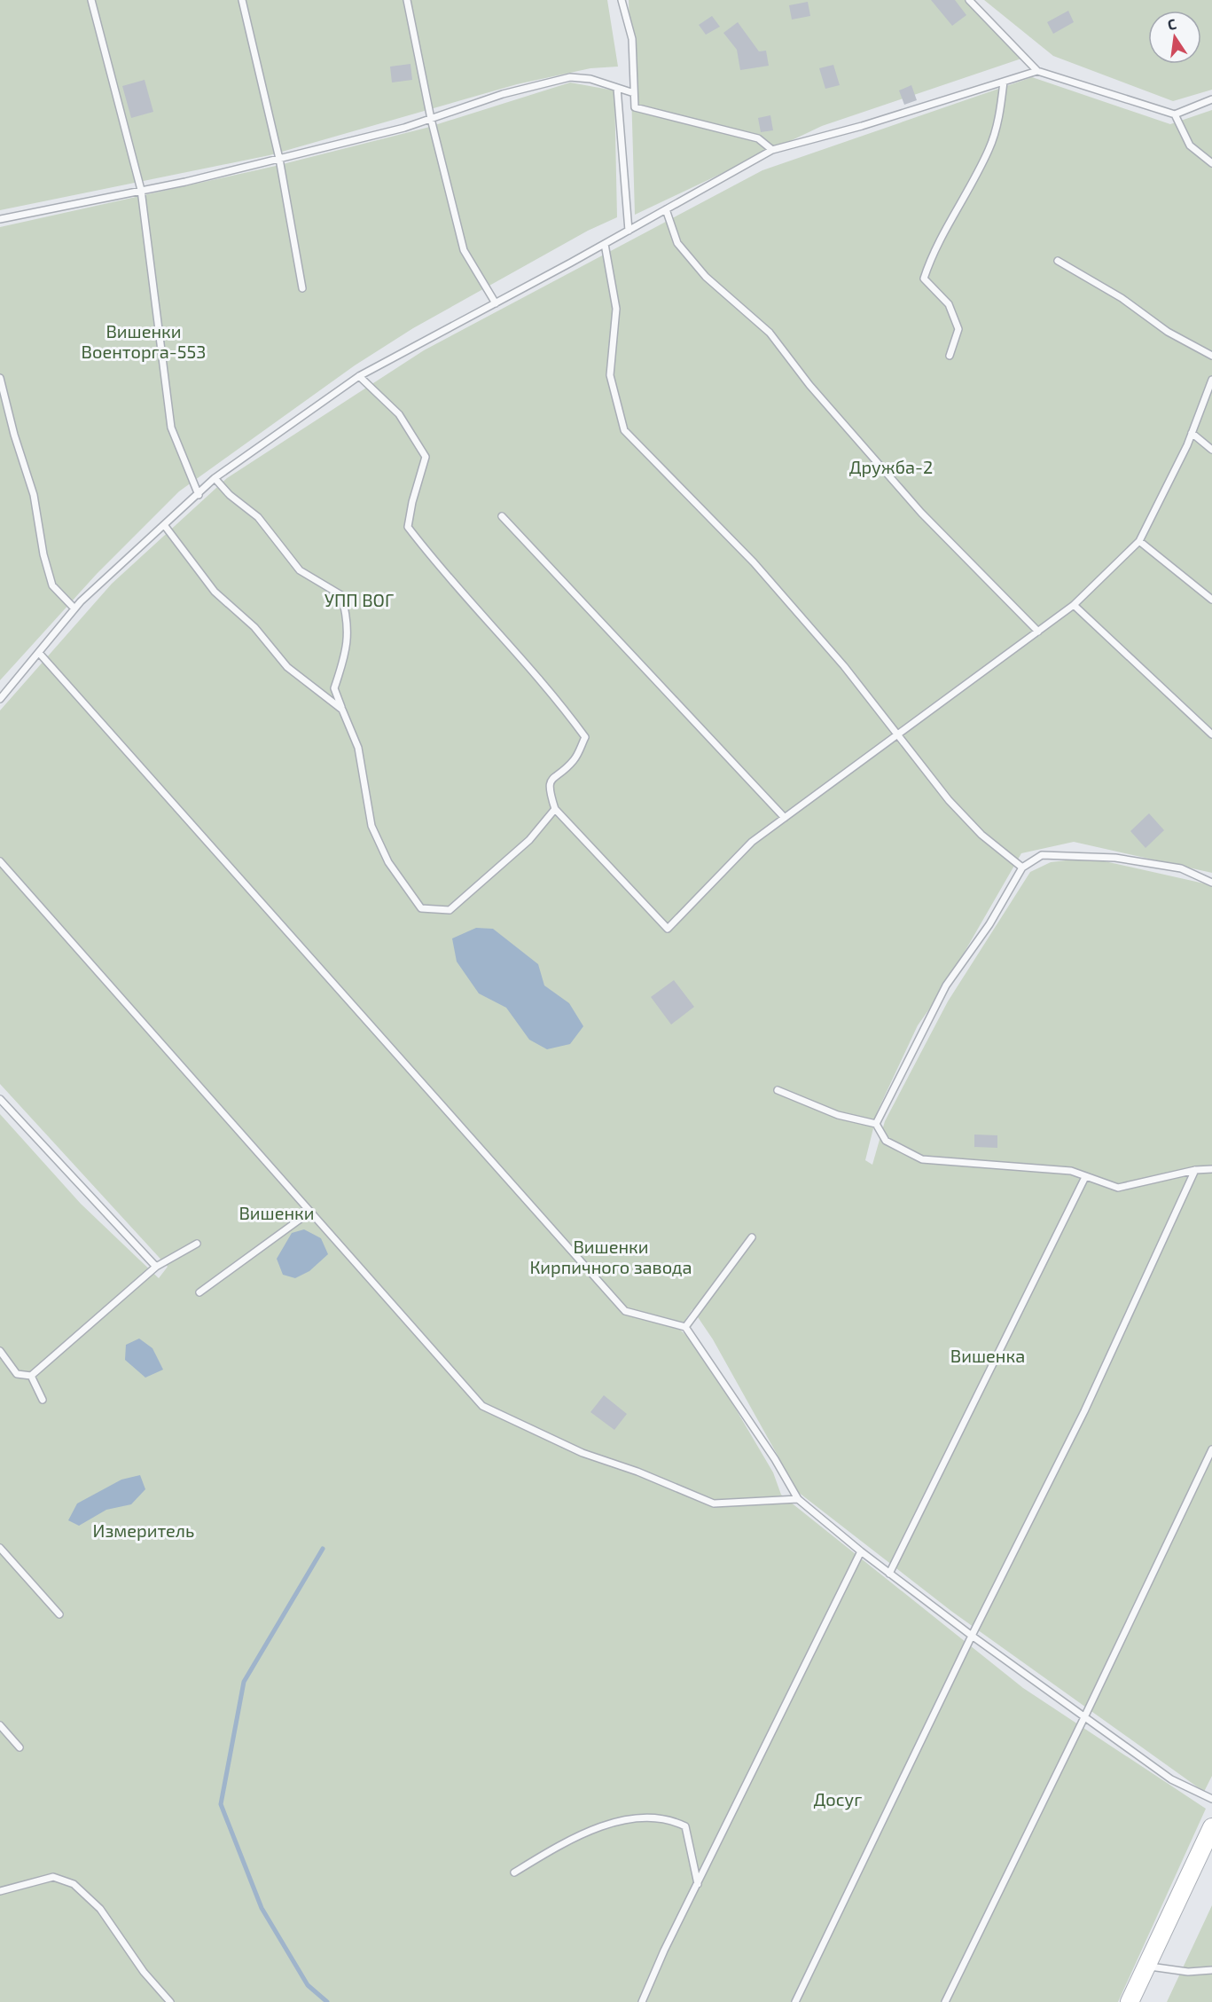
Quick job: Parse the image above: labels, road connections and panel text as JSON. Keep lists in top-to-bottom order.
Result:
{
  "parks": [
    "Вишенки Военторга-553",
    "Дружба-2",
    "УПП ВОГ",
    "Вишенки",
    "Вишенки Кирпичного завода",
    "Вишенка",
    "Измеритель",
    "Досуг"
  ],
  "north": "top"
}
